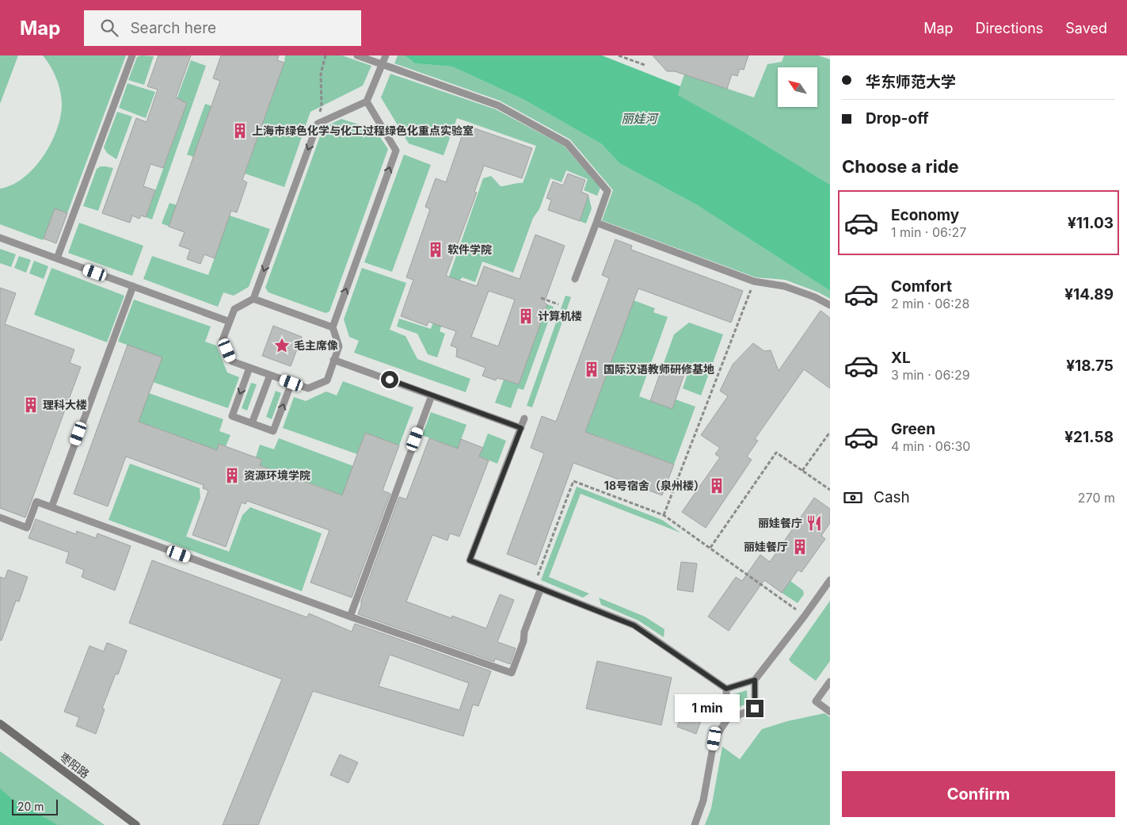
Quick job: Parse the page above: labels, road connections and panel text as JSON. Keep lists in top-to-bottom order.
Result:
{
  "streets": {
    "street": ["枣阳路"]
  },
  "water": ["丽娃河"],
  "places": {
    "building": [
      "上海市绿色化学与化工过程绿色化重点实验室",
      "软件学院",
      "计算机楼",
      "国际汉语教师研修基地",
      "理科大楼",
      "资源环境学院",
      "18号宿舍（泉州楼）",
      "丽娃餐厅"
    ],
    "place": ["毛主席像"],
    "restaurant": ["丽娃餐庁"]
  },
  "scale_bar": "20 m",
  "north": "top left",
  "page": {
    "header": "Map",
    "search": "Search here",
    "nav": ["Map", "Directions", "Saved"],
    "banner": ["华东师范大学", "Drop-off"],
    "heading": "Choose a ride",
    "list": [
      {
        "name": "Economy",
        "note": "1 min · 06:27",
        "value": "¥11.03"
      },
      {
        "name": "Comfort",
        "note": "2 min · 06:28",
        "value": "¥14.89"
      },
      {
        "name": "XL",
        "note": "3 min · 06:29",
        "value": "¥18.75"
      },
      {
        "name": "Green",
        "note": "4 min · 06:30",
        "value": "¥21.58"
      }
    ],
    "pay": ["Cash", "270 m"],
    "bubble": "1 min",
    "buttons": "Confirm",
    "scale": "20 m"
  }
}
